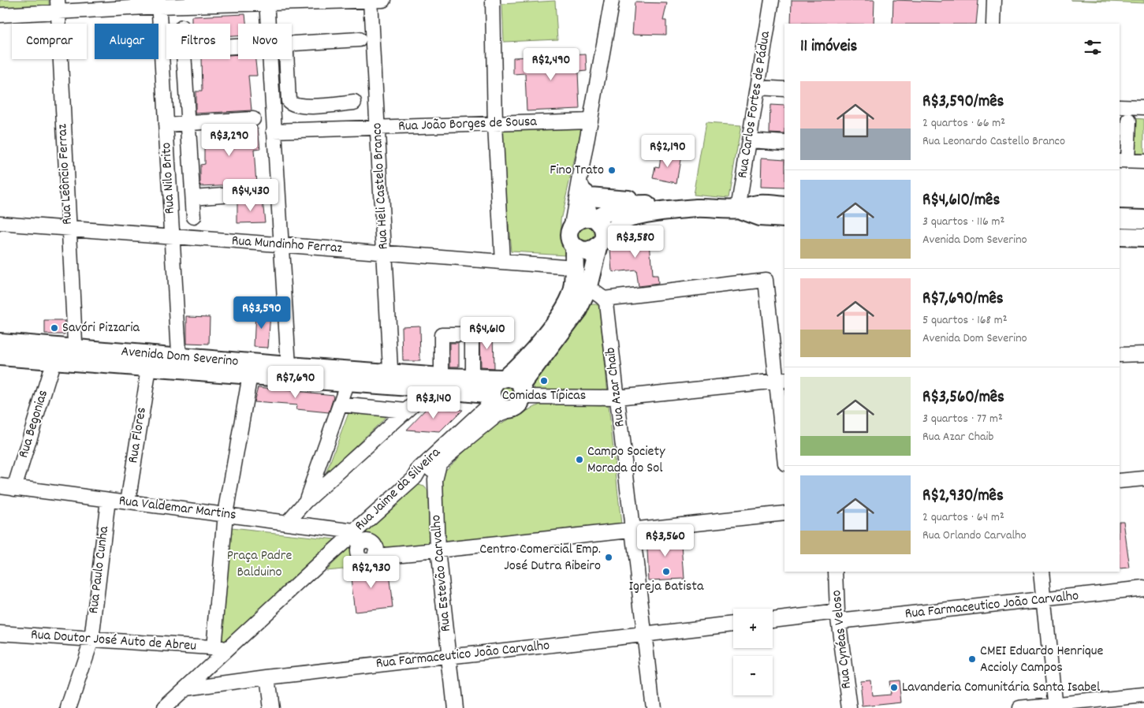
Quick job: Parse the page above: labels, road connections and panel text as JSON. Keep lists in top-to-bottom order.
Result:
{
  "streets": {
    "main road": ["Avenida Dom Severino"],
    "street": [
      "Rua Carlos Fortes de Pádua",
      "Rua João Borges de Sousa",
      "Rua Leôncio Ferraz",
      "Rua Nilo Brito",
      "Rua Heli Castelo Branco",
      "Rua Mundinho Ferraz",
      "Rua Azar Chaib",
      "Rua Begonias",
      "Rua Flores",
      "Rua Jaime da Silveira",
      "Rua Valdemar Martins",
      "Rua Paulo Cunha",
      "Rua Estevão Carvalho",
      "Rua Farmaceutico João Carvalho",
      "Rua Cynéas Veloso",
      "Rua Doutor José Auto de Abreu"
    ]
  },
  "crossings": [
    ["Rua João Borges de Sousa", "Rua Heli Castelo Branco"],
    ["Rua Leôncio Ferraz", "Rua Mundinho Ferraz"],
    ["Rua Leôncio Ferraz", "Avenida Dom Severino"],
    ["Rua Nilo Brito", "Rua Mundinho Ferraz"],
    ["Rua Nilo Brito", "Avenida Dom Severino"],
    ["Rua Heli Castelo Branco", "Rua Mundinho Ferraz"],
    ["Rua Heli Castelo Branco", "Avenida Dom Severino"],
    ["Avenida Dom Severino", "Rua Begonias"],
    ["Avenida Dom Severino", "Rua Flores"],
    ["Avenida Dom Severino", "Rua Jaime da Silveira"],
    ["Rua Azar Chaib", "Rua Farmaceutico João Carvalho"],
    ["Rua Begonias", "Rua Valdemar Martins"],
    ["Rua Flores", "Rua Valdemar Martins"],
    ["Rua Jaime da Silveira", "Rua Valdemar Martins"],
    ["Rua Jaime da Silveira", "Rua Farmaceutico João Carvalho"],
    ["Rua Jaime da Silveira", "Rua Doutor José Auto de Abreu"],
    ["Rua Valdemar Martins", "Rua Paulo Cunha"],
    ["Rua Paulo Cunha", "Rua Doutor José Auto de Abreu"],
    ["Rua Estevão Carvalho", "Rua Farmaceutico João Carvalho"],
    ["Rua Farmaceutico João Carvalho", "Rua Cynéas Veloso"]
  ],
  "parks": ["Praça Padre Balduino"],
  "places": [
    "Fino Trato",
    "Savóri Pizzaria",
    "Comidas Típicas",
    "Campo Society Morada do Sol",
    "Centro Comercial Emp. José Dutra Ribeiro",
    "Igreja Batista",
    "CMEI Eduardo Henrique Accioly Campos",
    "Lavanderia Comunitária Santa Isabel"
  ],
  "page": {
    "chip": [
      "Comprar",
      "Alugar",
      "Filtros",
      "Novo"
    ],
    "heading": "11 imóveis",
    "price": [
      "R$2,490",
      "R$3,290",
      "R$2,190",
      "R$4,430",
      "R$3,580",
      "R$3,590",
      "R$4,610",
      "R$7,690",
      "R$3,140",
      "R$3,560",
      "R$2,930"
    ],
    "list": [
      {
        "name": "R$3,590/mês",
        "note": "2 quartos · 66 m² · Rua Leonardo Castello Branco"
      },
      {
        "name": "R$4,610/mês",
        "note": "3 quartos · 116 m² · Avenida Dom Severino"
      },
      {
        "name": "R$7,690/mês",
        "note": "5 quartos · 168 m² · Avenida Dom Severino"
      },
      {
        "name": "R$3,560/mês",
        "note": "3 quartos · 77 m² · Rua Azar Chaib"
      },
      {
        "name": "R$2,930/mês",
        "note": "2 quartos · 64 m² · Rua Orlando Carvalho"
      }
    ],
    "map_buttons": ["+", "−"]
  }
}
